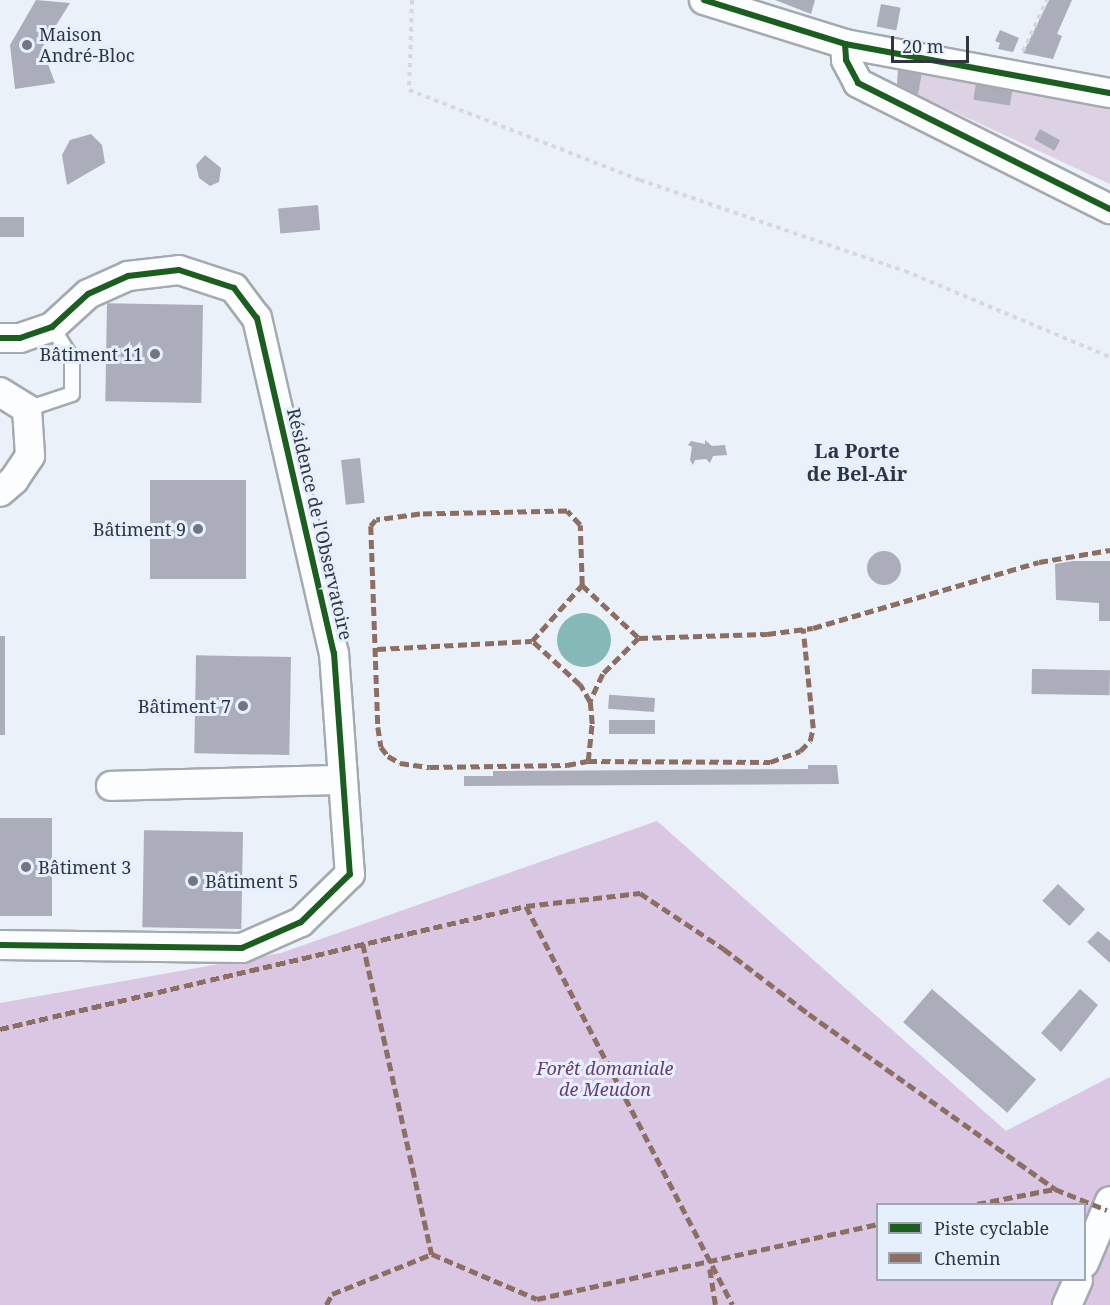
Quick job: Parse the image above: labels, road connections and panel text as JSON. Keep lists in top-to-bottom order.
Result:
{
  "streets": {
    "street": ["Résidence de l'Observatoire"]
  },
  "districts": ["La Porte de Bel-Air"],
  "parks": ["Forêt domaniale de Meudon"],
  "places": [
    "Maison André-Bloc",
    "Bâtiment 11",
    "Bâtiment 9",
    "Bâtiment 7",
    "Bâtiment 3",
    "Bâtiment 5"
  ],
  "legend": ["Piste cyclable", "Chemin"],
  "scale_bar": "20 m"
}
